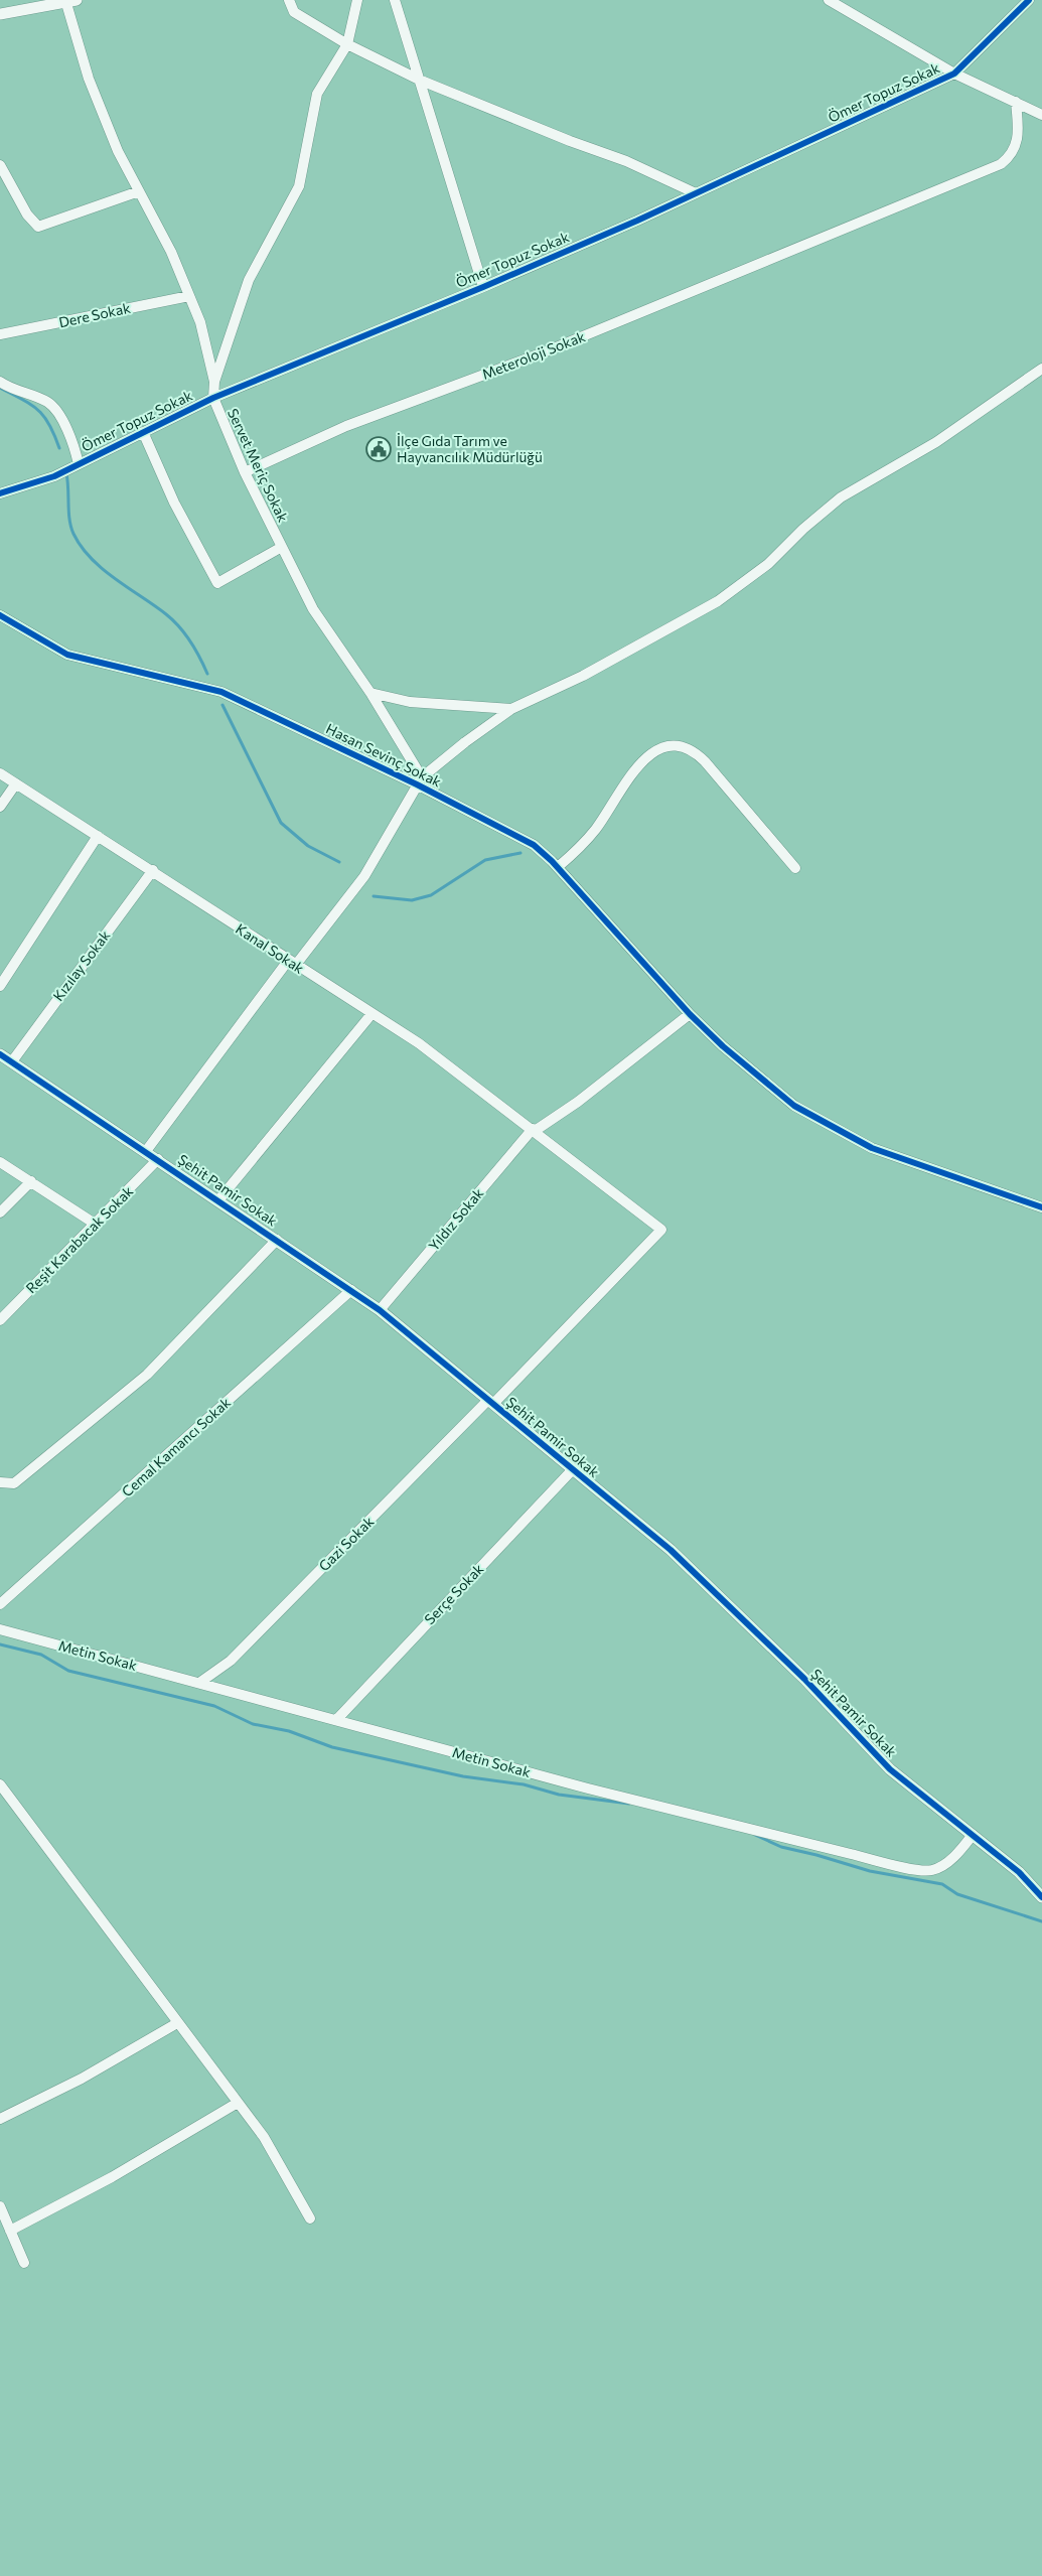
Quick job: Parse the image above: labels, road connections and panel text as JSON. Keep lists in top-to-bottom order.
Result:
{
  "streets": {
    "street": [
      "Ömer Topuz Sokak",
      "Dere Sokak",
      "Meteroloji Sokak",
      "Servet Meriç Sokak",
      "Hasan Sevinç Sokak",
      "Kanal Sokak",
      "Kızılay Sokak",
      "Şehit Pamir Sokak",
      "Yıldız Sokak",
      "Reşit Karabacak Sokak",
      "Cemal Kamancı Sokak",
      "Gazi Sokak",
      "Serçe Sokak",
      "Metin Sokak"
    ]
  },
  "crossings": [
    ["Ömer Topuz Sokak", "Servet Meriç Sokak"],
    ["Dere Sokak", "Servet Meriç Sokak"],
    ["Meteroloji Sokak", "Servet Meriç Sokak"],
    ["Servet Meriç Sokak", "Hasan Sevinç Sokak"],
    ["Hasan Sevinç Sokak", "Yıldız Sokak"],
    ["Kanal Sokak", "Kızılay Sokak"],
    ["Kanal Sokak", "Yıldız Sokak"],
    ["Kanal Sokak", "Gazi Sokak"],
    ["Kızılay Sokak", "Şehit Pamir Sokak"],
    ["Şehit Pamir Sokak", "Yıldız Sokak"],
    ["Şehit Pamir Sokak", "Reşit Karabacak Sokak"],
    ["Şehit Pamir Sokak", "Cemal Kamancı Sokak"],
    ["Şehit Pamir Sokak", "Gazi Sokak"],
    ["Şehit Pamir Sokak", "Serçe Sokak"],
    ["Şehit Pamir Sokak", "Metin Sokak"],
    ["Gazi Sokak", "Metin Sokak"],
    ["Serçe Sokak", "Metin Sokak"]
  ],
  "places": {
    "public building": ["İlçe Gıda Tarım ve Hayvancılık Müdürlüğü"]
  }
}
